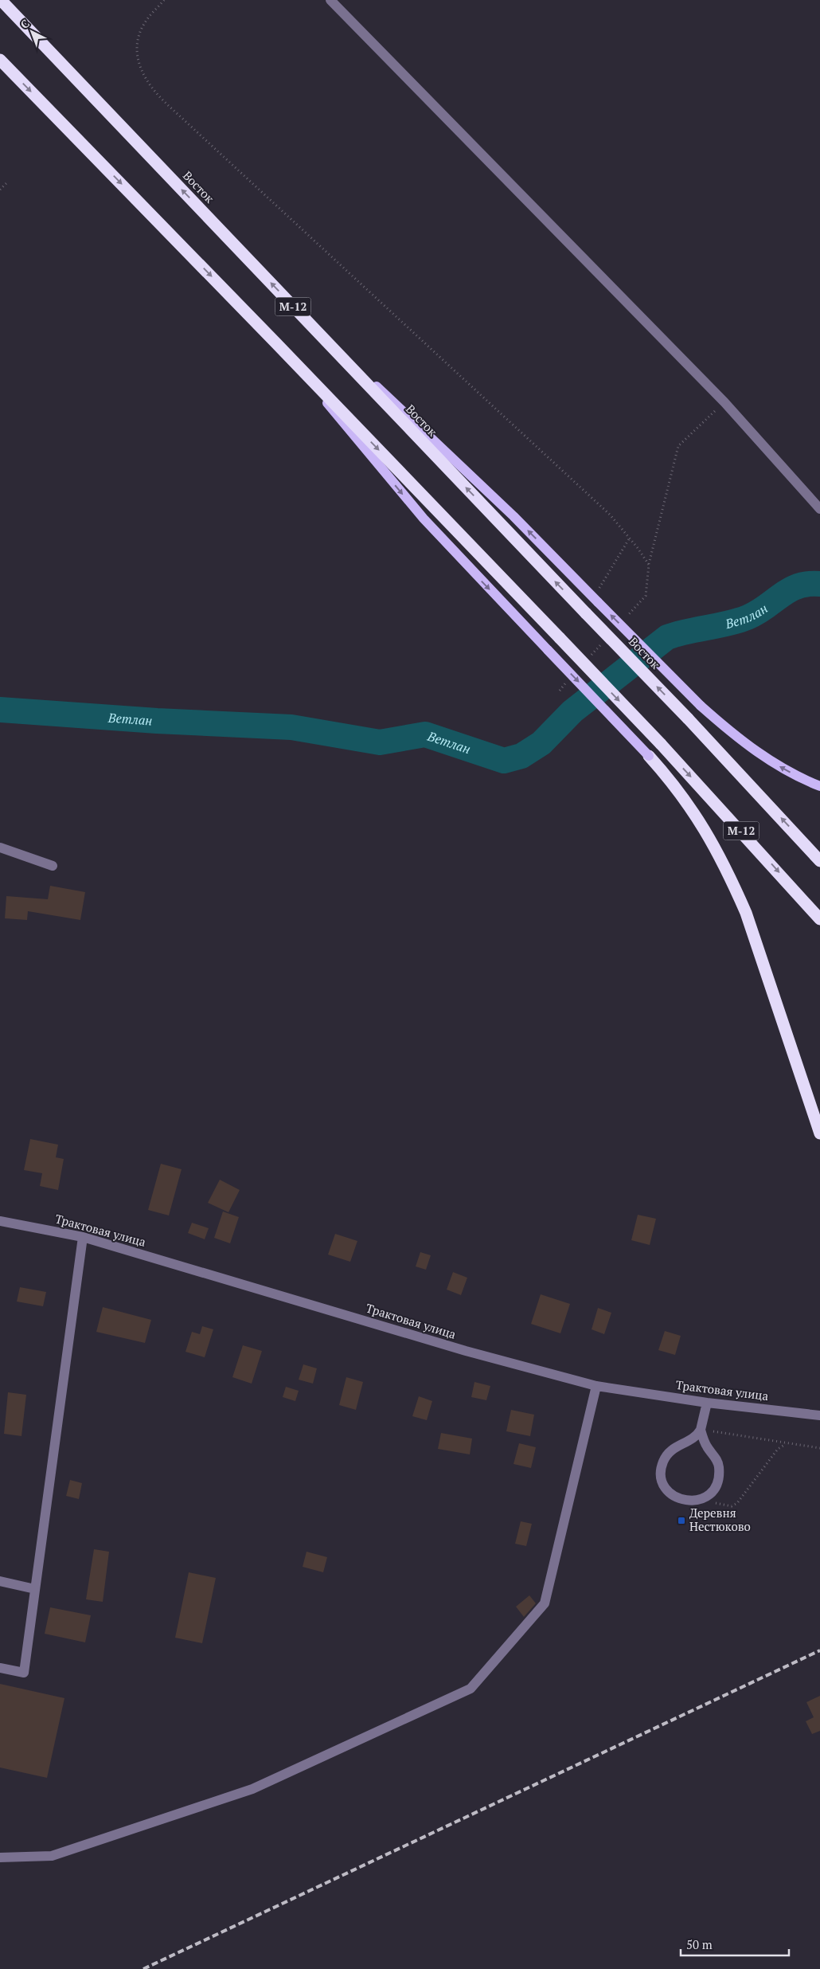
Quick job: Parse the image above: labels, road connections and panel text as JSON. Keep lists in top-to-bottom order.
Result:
{
  "streets": {
    "highway": ["Восток", "М-12"],
    "street": ["Трактовая улица"]
  },
  "water": ["Ветлан"],
  "places": {
    "transit": ["Деревня Нестюково"]
  },
  "scale_bar": "50 m",
  "north": "top left"
}
